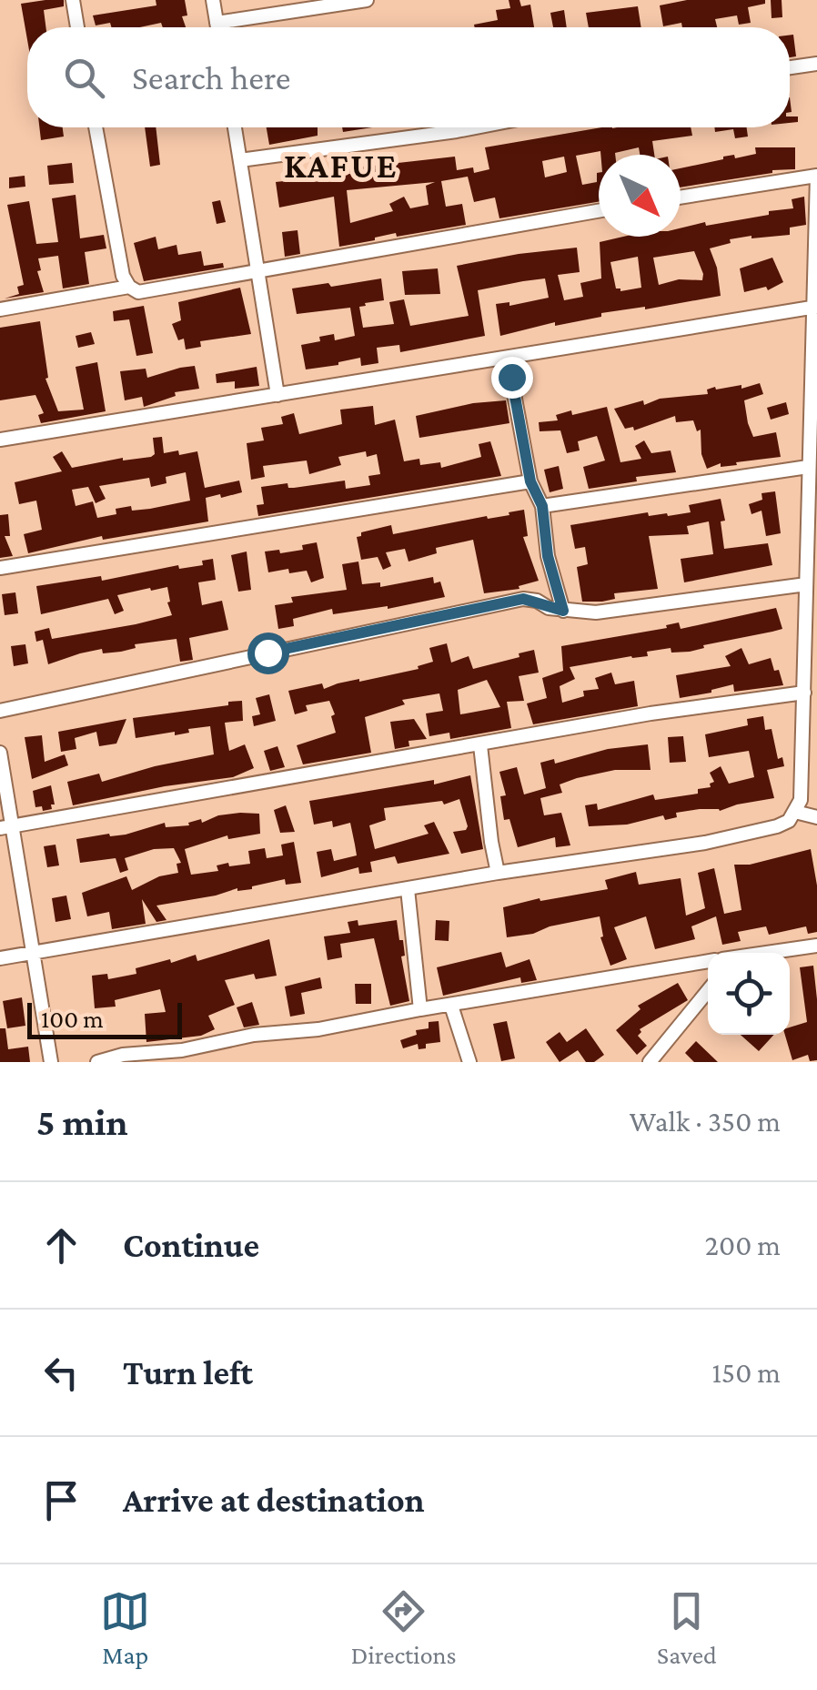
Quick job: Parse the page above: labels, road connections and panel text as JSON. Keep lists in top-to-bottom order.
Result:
{
  "districts": ["KAFUE"],
  "scale_bar": "100 m",
  "north": "bottom right",
  "page": {
    "search": "Search here",
    "scale": "100 m",
    "heading": ["5 min", "Walk · 350 m"],
    "list": [
      ["Continue", "200 m"],
      ["Turn left", "150 m"],
      "Arrive at destination"
    ],
    "nav": ["Map", "Directions", "Saved"]
  }
}
